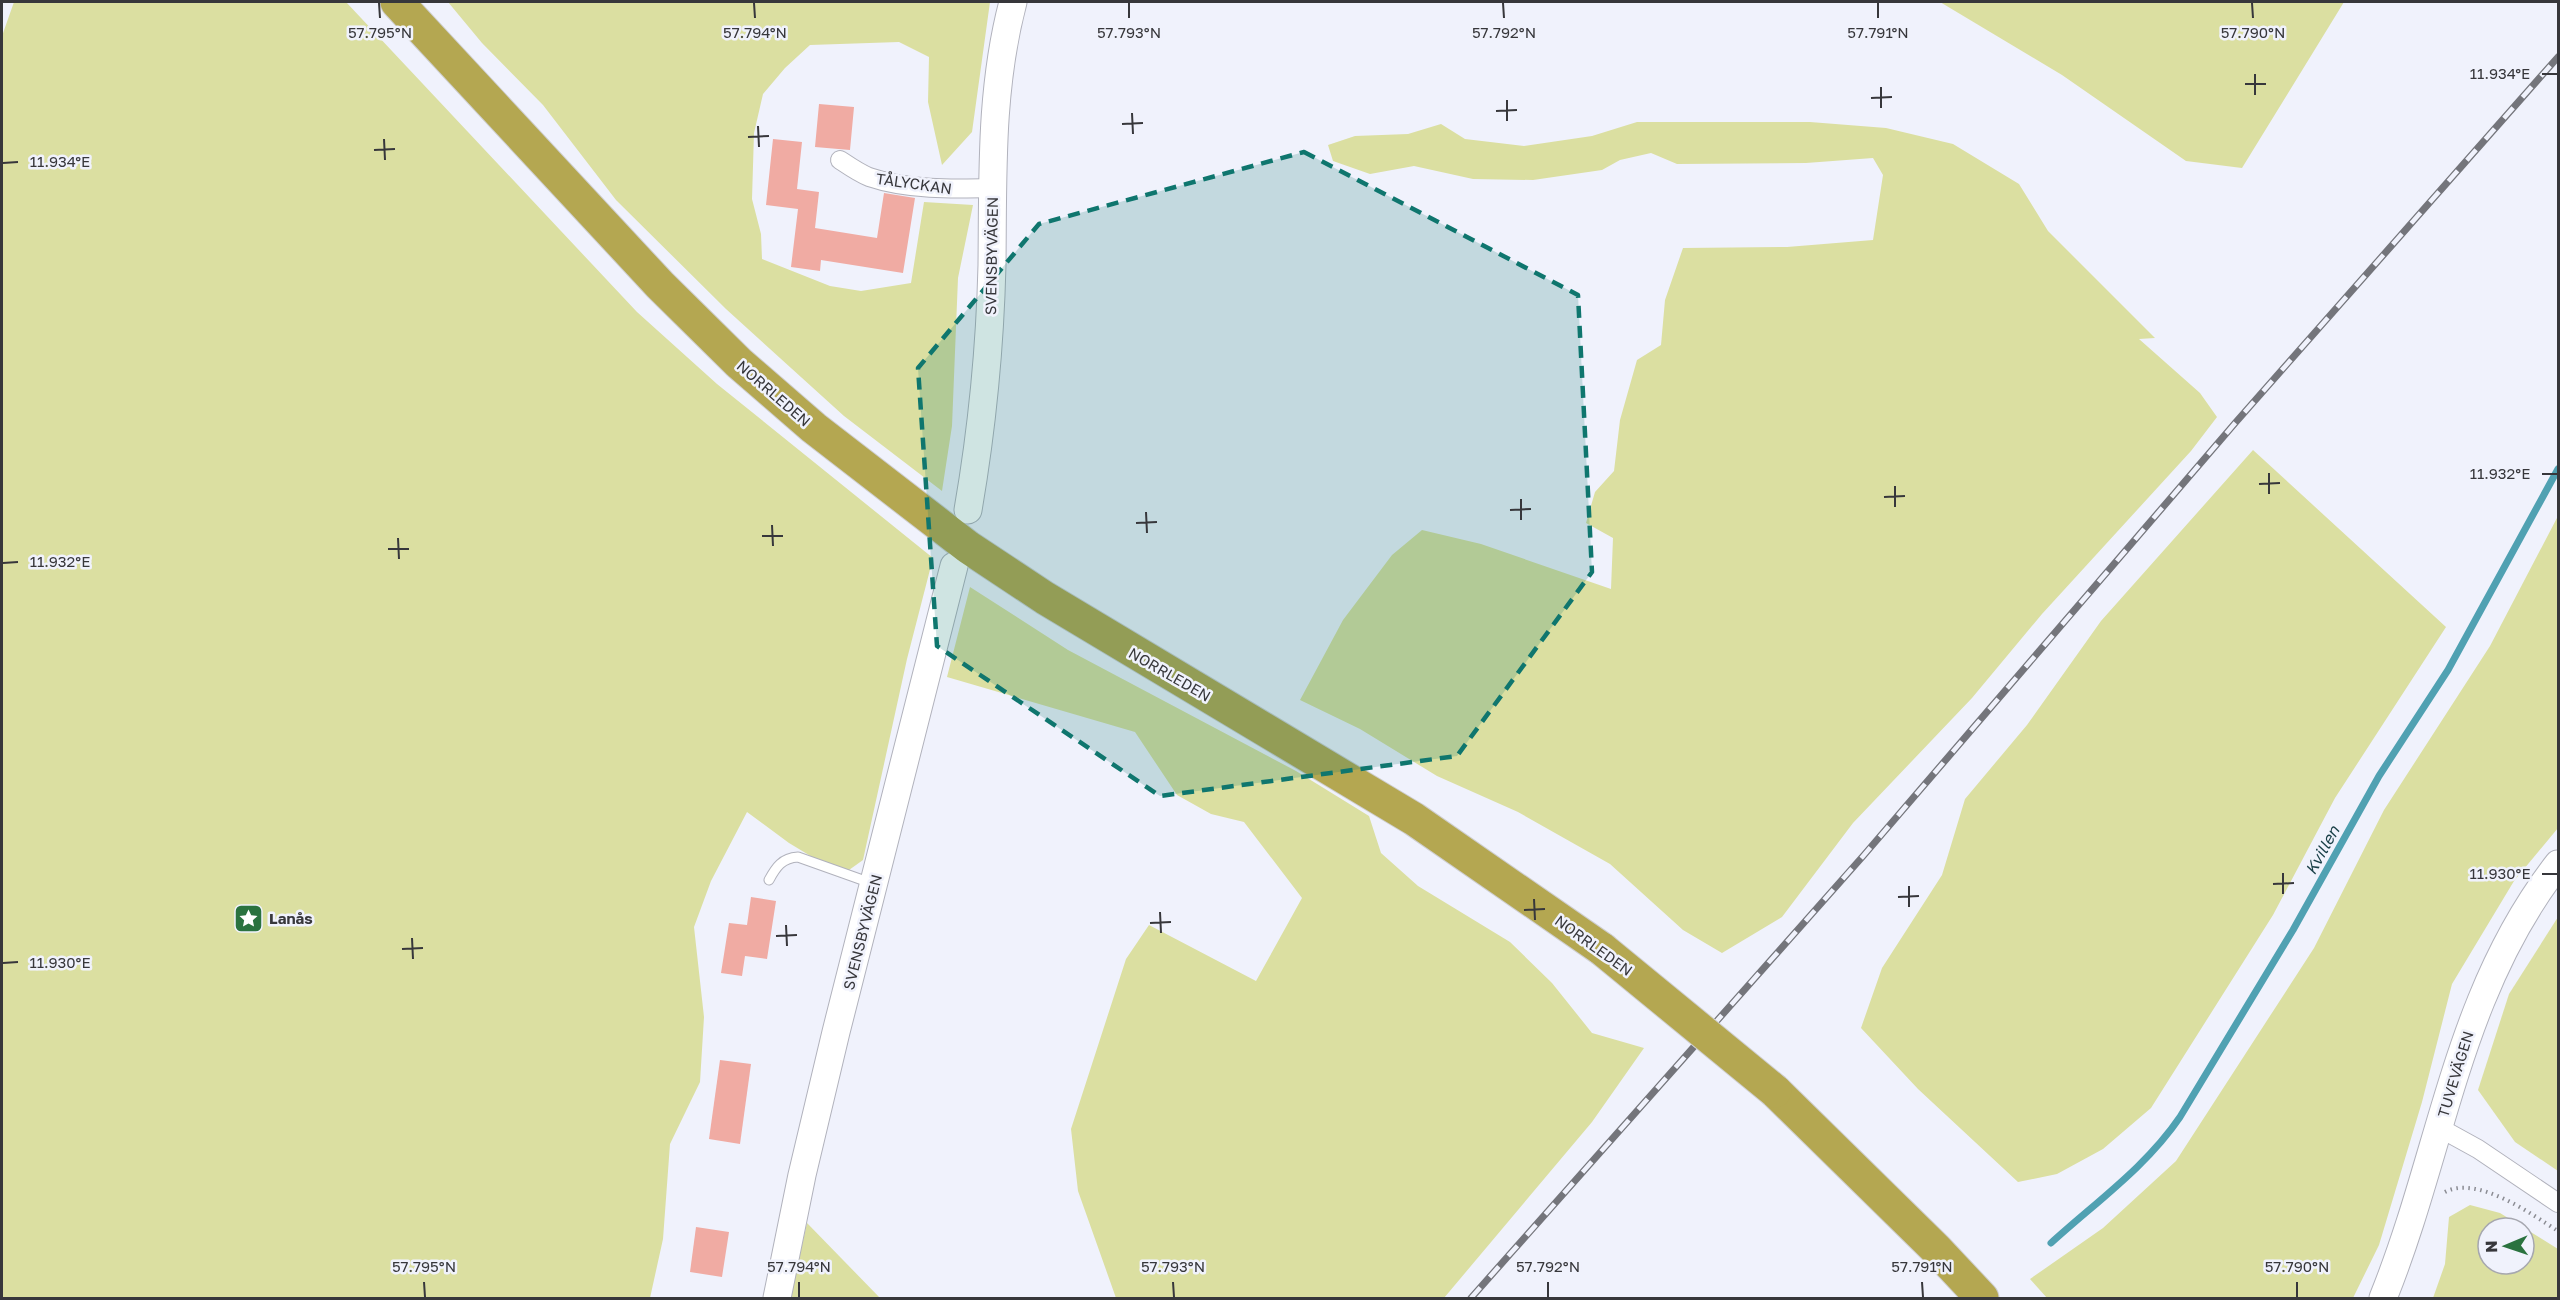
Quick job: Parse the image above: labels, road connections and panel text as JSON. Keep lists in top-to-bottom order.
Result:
{
  "streets": {
    "highway": ["NORRLEDEN"],
    "street": ["TÅLYCKAN", "SVENSBYVÄGEN", "TUVEVÄGEN"]
  },
  "crossings": [
    ["TÅLYCKAN", "SVENSBYVÄGEN"]
  ],
  "water": ["Kvillen"],
  "places": {
    "place": ["Lanås"]
  },
  "north": "left",
  "coordinates": [
    "57.795°N",
    "57.794°N",
    "57.793°N",
    "57.792°N",
    "57.791°N",
    "57.790°N",
    "11.934°E",
    "11.932°E",
    "11.930°E"
  ]
}
